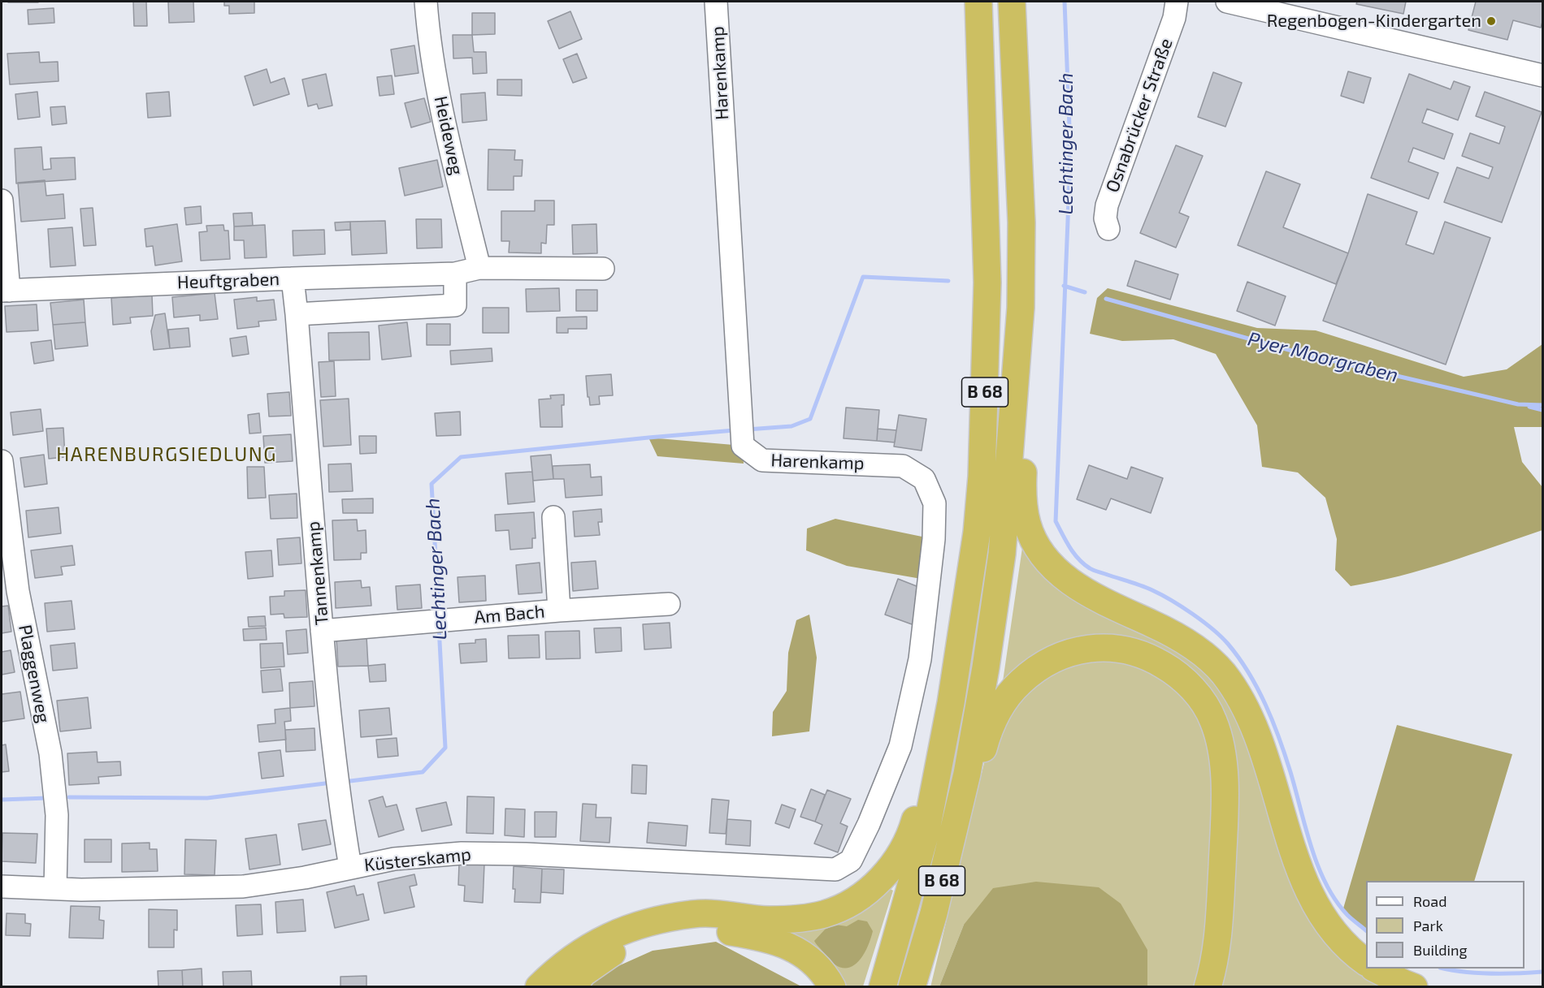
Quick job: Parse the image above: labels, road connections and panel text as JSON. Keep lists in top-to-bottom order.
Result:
{
  "streets": {
    "highway": ["B 68"],
    "street": [
      "Harenkamp",
      "Osnabrücker Straße",
      "Heideweg",
      "Heuftgraben",
      "Tannenkamp",
      "Am Bach",
      "Plaggenweg",
      "Küsterskamp"
    ]
  },
  "crossings": [
    ["Harenkamp", "Küsterskamp"],
    ["Heideweg", "Heuftgraben"],
    ["Heuftgraben", "Tannenkamp"],
    ["Tannenkamp", "Am Bach"],
    ["Tannenkamp", "Küsterskamp"],
    ["Plaggenweg", "Küsterskamp"]
  ],
  "districts": ["HARENBURGSIEDLUNG"],
  "water": ["Lechtinger Bach", "Pyer Moorgraben"],
  "places": ["Regenbogen-Kindergarten"],
  "legend": ["Road", "Park", "Building"]
}
